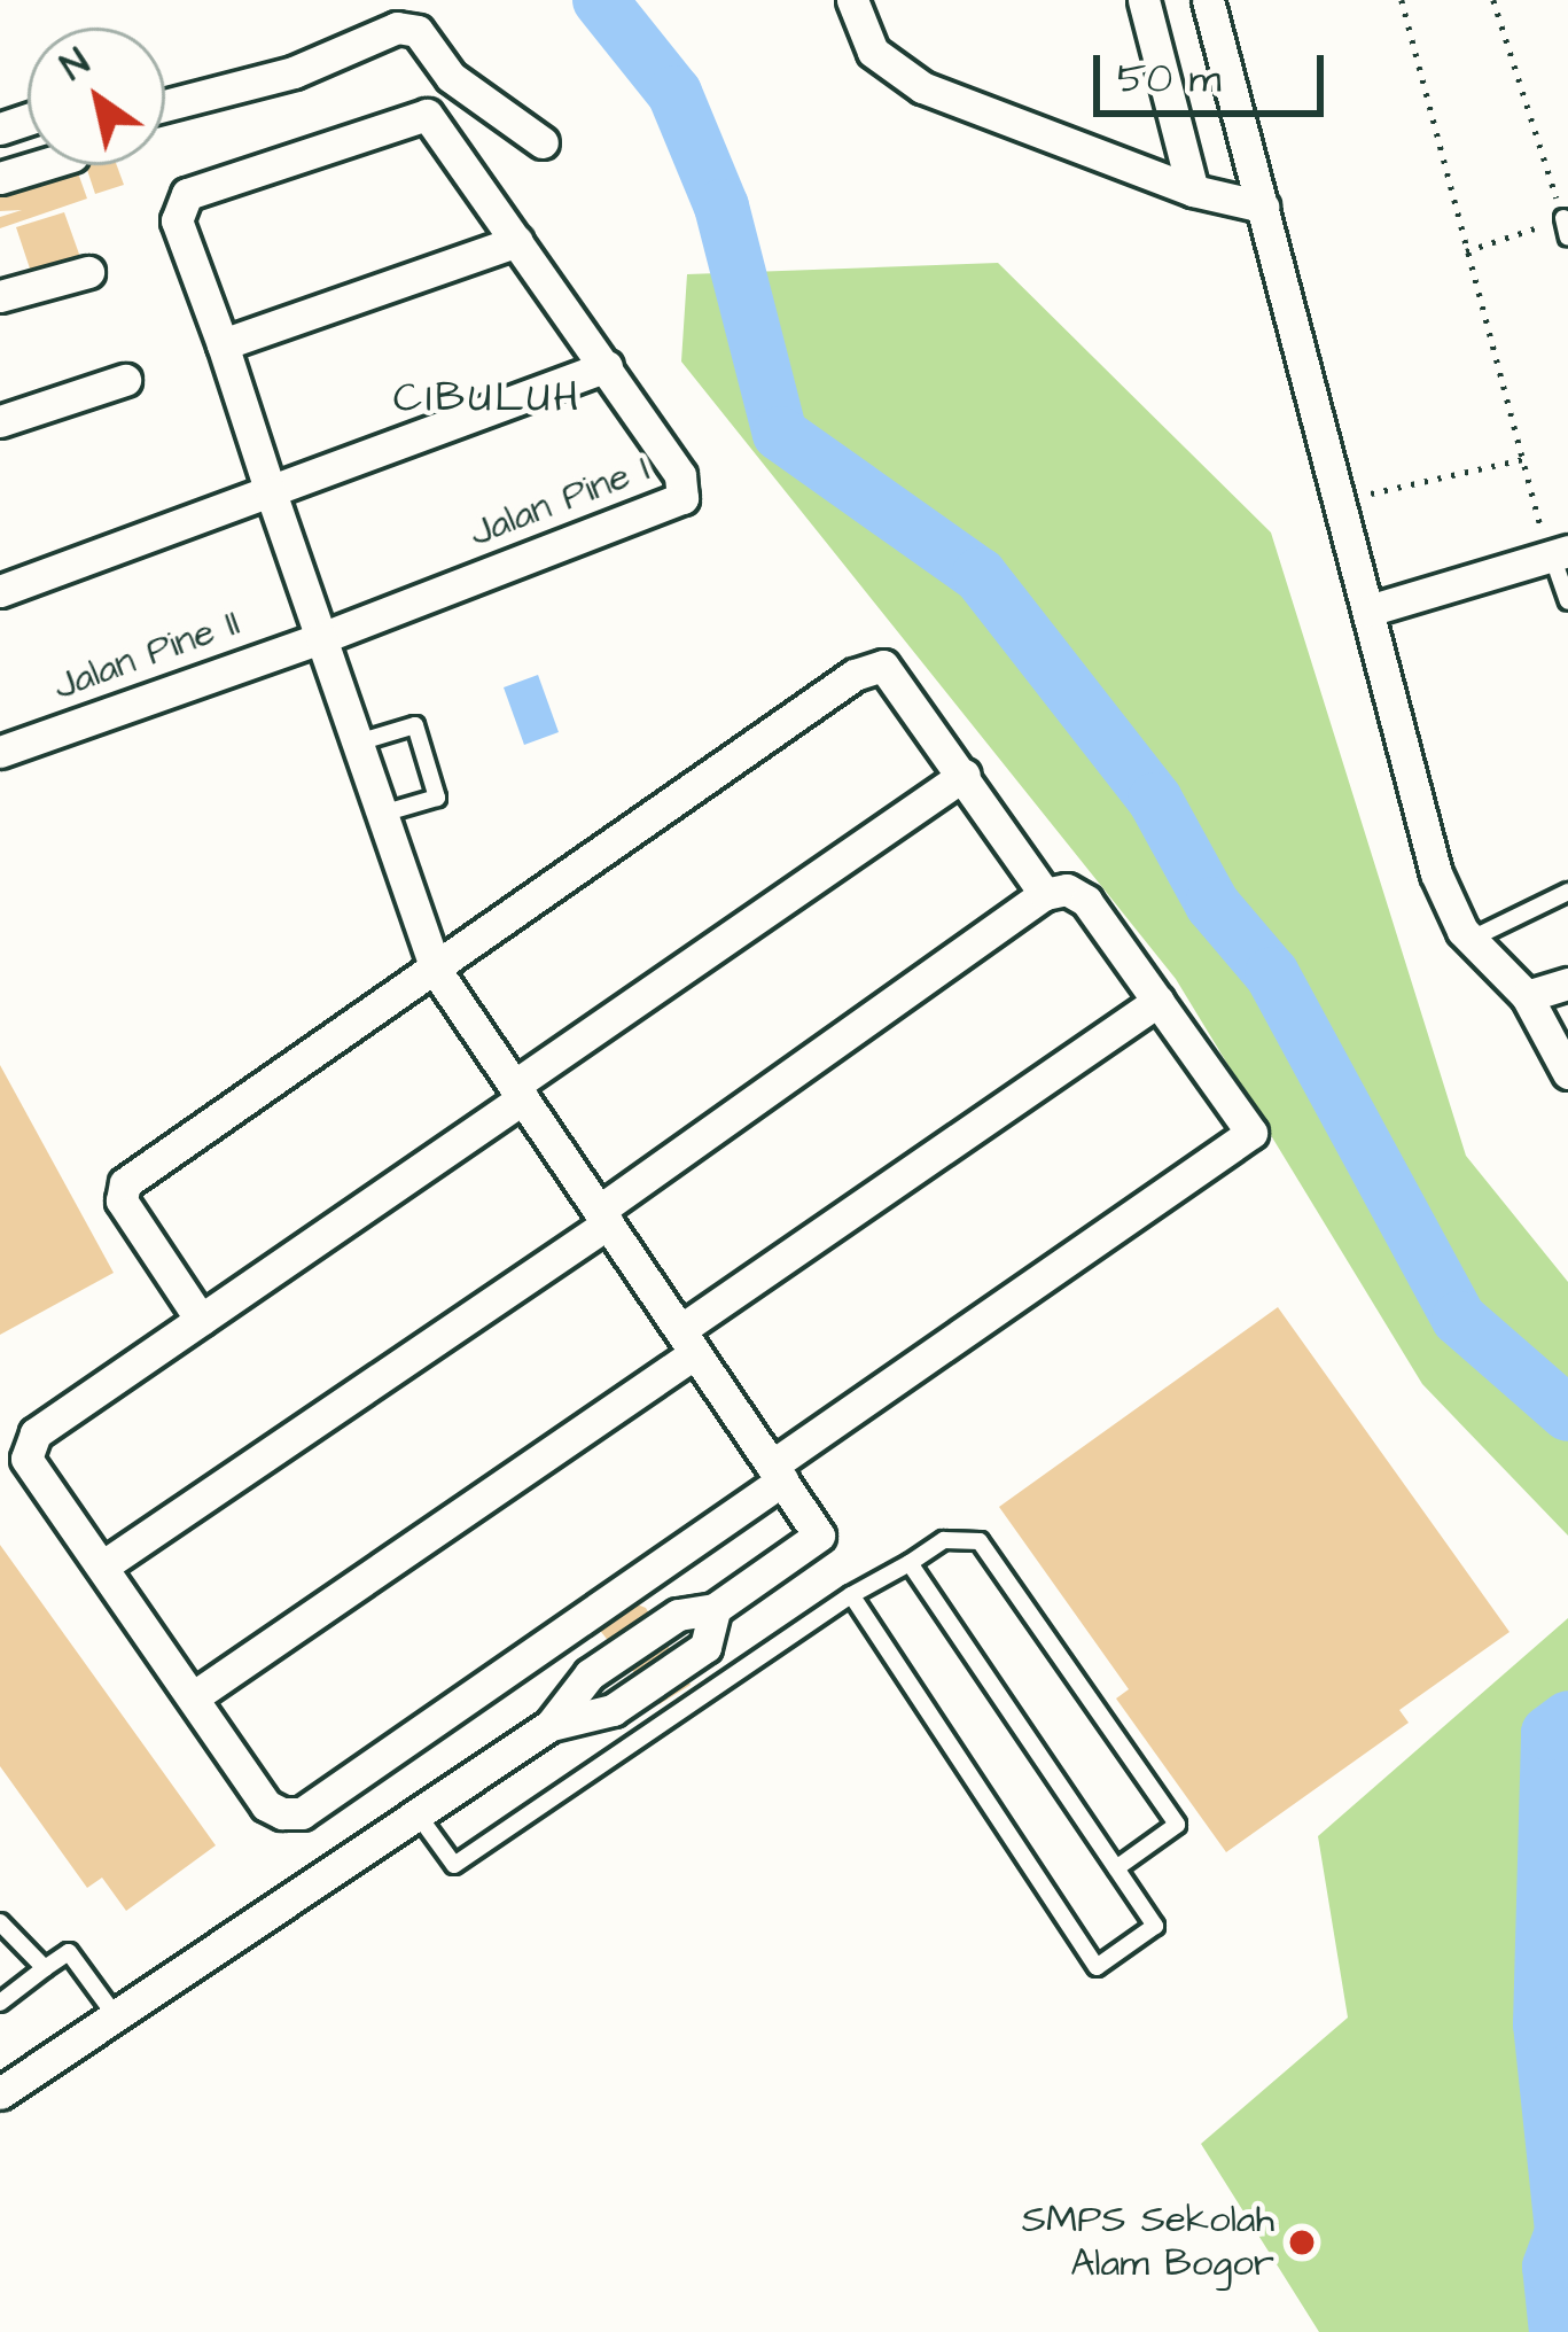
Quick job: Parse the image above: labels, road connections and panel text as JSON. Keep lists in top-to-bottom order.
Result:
{
  "streets": {
    "street": ["Jalan Pine I", "Jalan Pine II"]
  },
  "crossings": [
    ["Jalan Pine I", "Jalan Pine II"]
  ],
  "districts": ["CIBULUH"],
  "places": ["SMPS Sekolah Alam Bogor"],
  "scale_bar": "50 m",
  "north": "top left"
}
